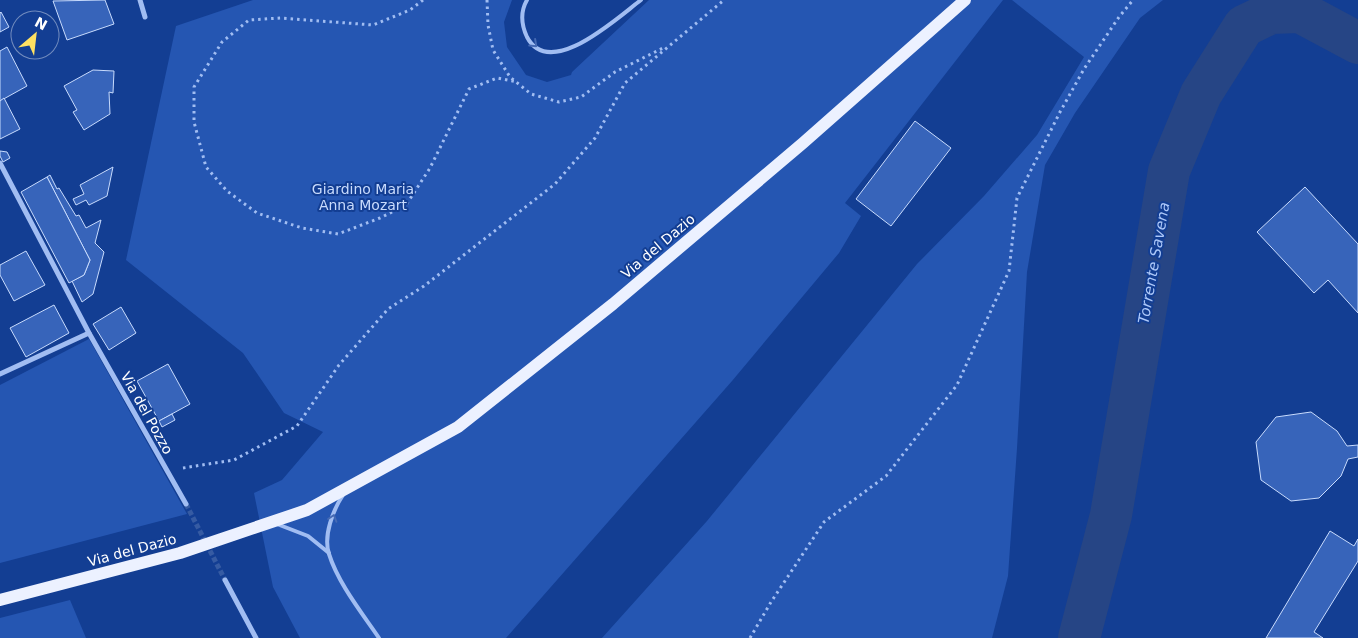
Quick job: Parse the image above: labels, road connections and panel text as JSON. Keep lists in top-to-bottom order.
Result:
{
  "streets": {
    "main road": ["Via del Dazio"],
    "street": ["Via del Pozzo"]
  },
  "water": ["Torrente Savena"],
  "parks": ["Giardino Maria Anna Mozart"],
  "north": "top right"
}
